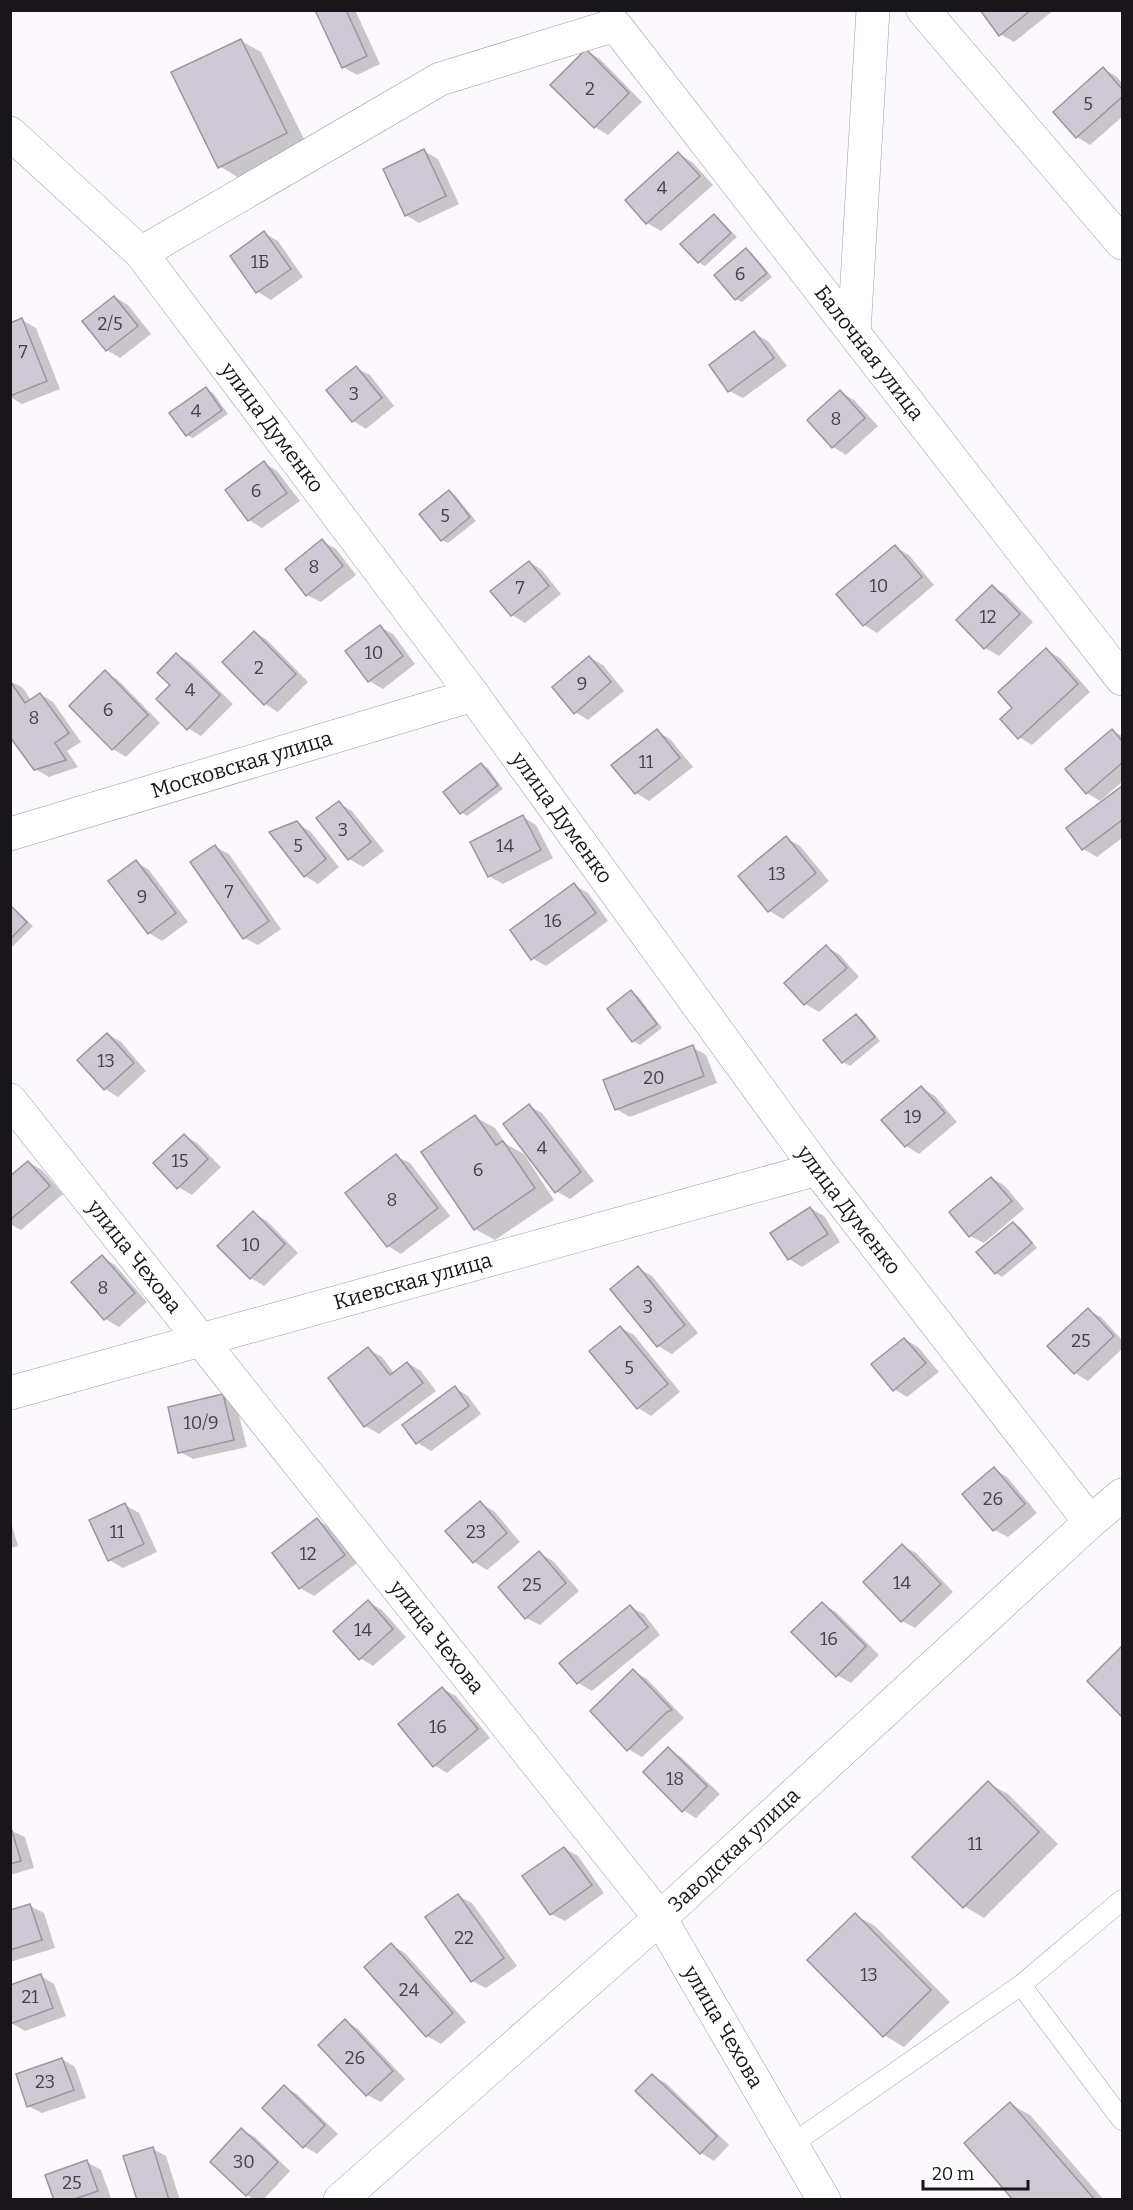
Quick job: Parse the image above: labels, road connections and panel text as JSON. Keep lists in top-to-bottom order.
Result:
{
  "streets": {
    "street": [
      "Балочная улица",
      "улица Думенко",
      "Московская улица",
      "улица Чехова",
      "Киевская улица",
      "Заводская улица"
    ]
  },
  "crossings": [
    ["Балочная улица", "улица Думенко"],
    ["улица Думенко", "Московская улица"],
    ["улица Думенко", "Киевская улица"],
    ["улица Думенко", "Заводская улица"],
    ["улица Чехова", "Киевская улица"],
    ["улица Чехова", "Заводская улица"]
  ],
  "house_numbers": [
    "2",
    "5",
    "4",
    "1Б",
    "6",
    "2/5",
    "7",
    "3",
    "4",
    "8",
    "6",
    "5",
    "8",
    "10",
    "7",
    "12",
    "10",
    "2",
    "9",
    "4",
    "6",
    "8",
    "11",
    "3",
    "5",
    "14",
    "13",
    "7",
    "9",
    "16",
    "13",
    "20",
    "19",
    "4",
    "15",
    "6",
    "8",
    "10",
    "8",
    "3",
    "25",
    "5",
    "10/9",
    "26",
    "11",
    "23",
    "12",
    "14",
    "25",
    "14",
    "16",
    "16",
    "18",
    "11",
    "22",
    "13",
    "24",
    "21",
    "26",
    "23",
    "30",
    "25"
  ],
  "scale_bar": "20 m"
}
